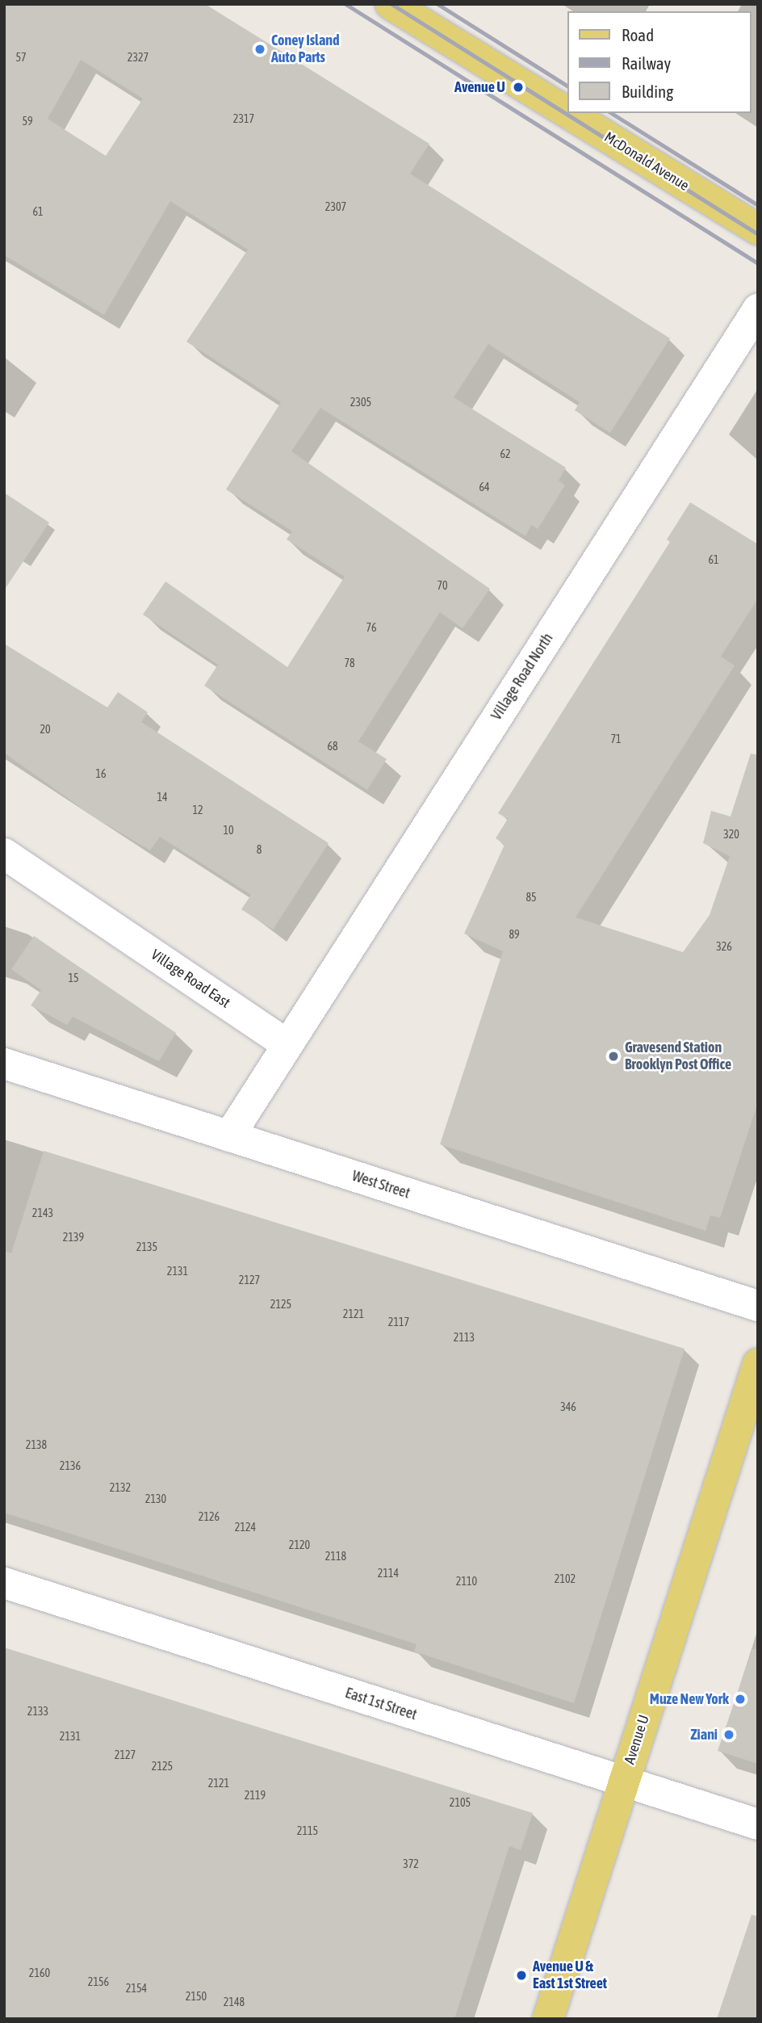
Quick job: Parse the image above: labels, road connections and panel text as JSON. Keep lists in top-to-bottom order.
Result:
{
  "streets": {
    "main road": ["McDonald Avenue", "Avenue U"],
    "street": [
      "Village Road North",
      "Village Road East",
      "West Street",
      "East 1st Street"
    ]
  },
  "crossings": [
    ["Village Road North", "Village Road East"],
    ["East 1st Street", "Avenue U"]
  ],
  "places": [
    "Coney Island Auto Parts",
    "Avenue U",
    "Gravesend Station Brooklyn Post Office",
    "Muze New York",
    "Ziani",
    "Avenue U & East 1st Street"
  ],
  "house_numbers": [
    "57",
    "2327",
    "2317",
    "59",
    "2307",
    "61",
    "2305",
    "62",
    "64",
    "61",
    "70",
    "76",
    "78",
    "20",
    "71",
    "68",
    "16",
    "14",
    "12",
    "10",
    "320",
    "8",
    "85",
    "89",
    "326",
    "15",
    "2143",
    "2139",
    "2135",
    "2131",
    "2127",
    "2125",
    "2121",
    "2117",
    "2113",
    "346",
    "2138",
    "2136",
    "2132",
    "2130",
    "2126",
    "2124",
    "2120",
    "2118",
    "2114",
    "2102",
    "2110",
    "2133",
    "2131",
    "2127",
    "2125",
    "2121",
    "2119",
    "2105",
    "2115",
    "372",
    "2160",
    "2156",
    "2154",
    "2150",
    "2148"
  ],
  "legend": ["Road", "Railway", "Building"]
}
